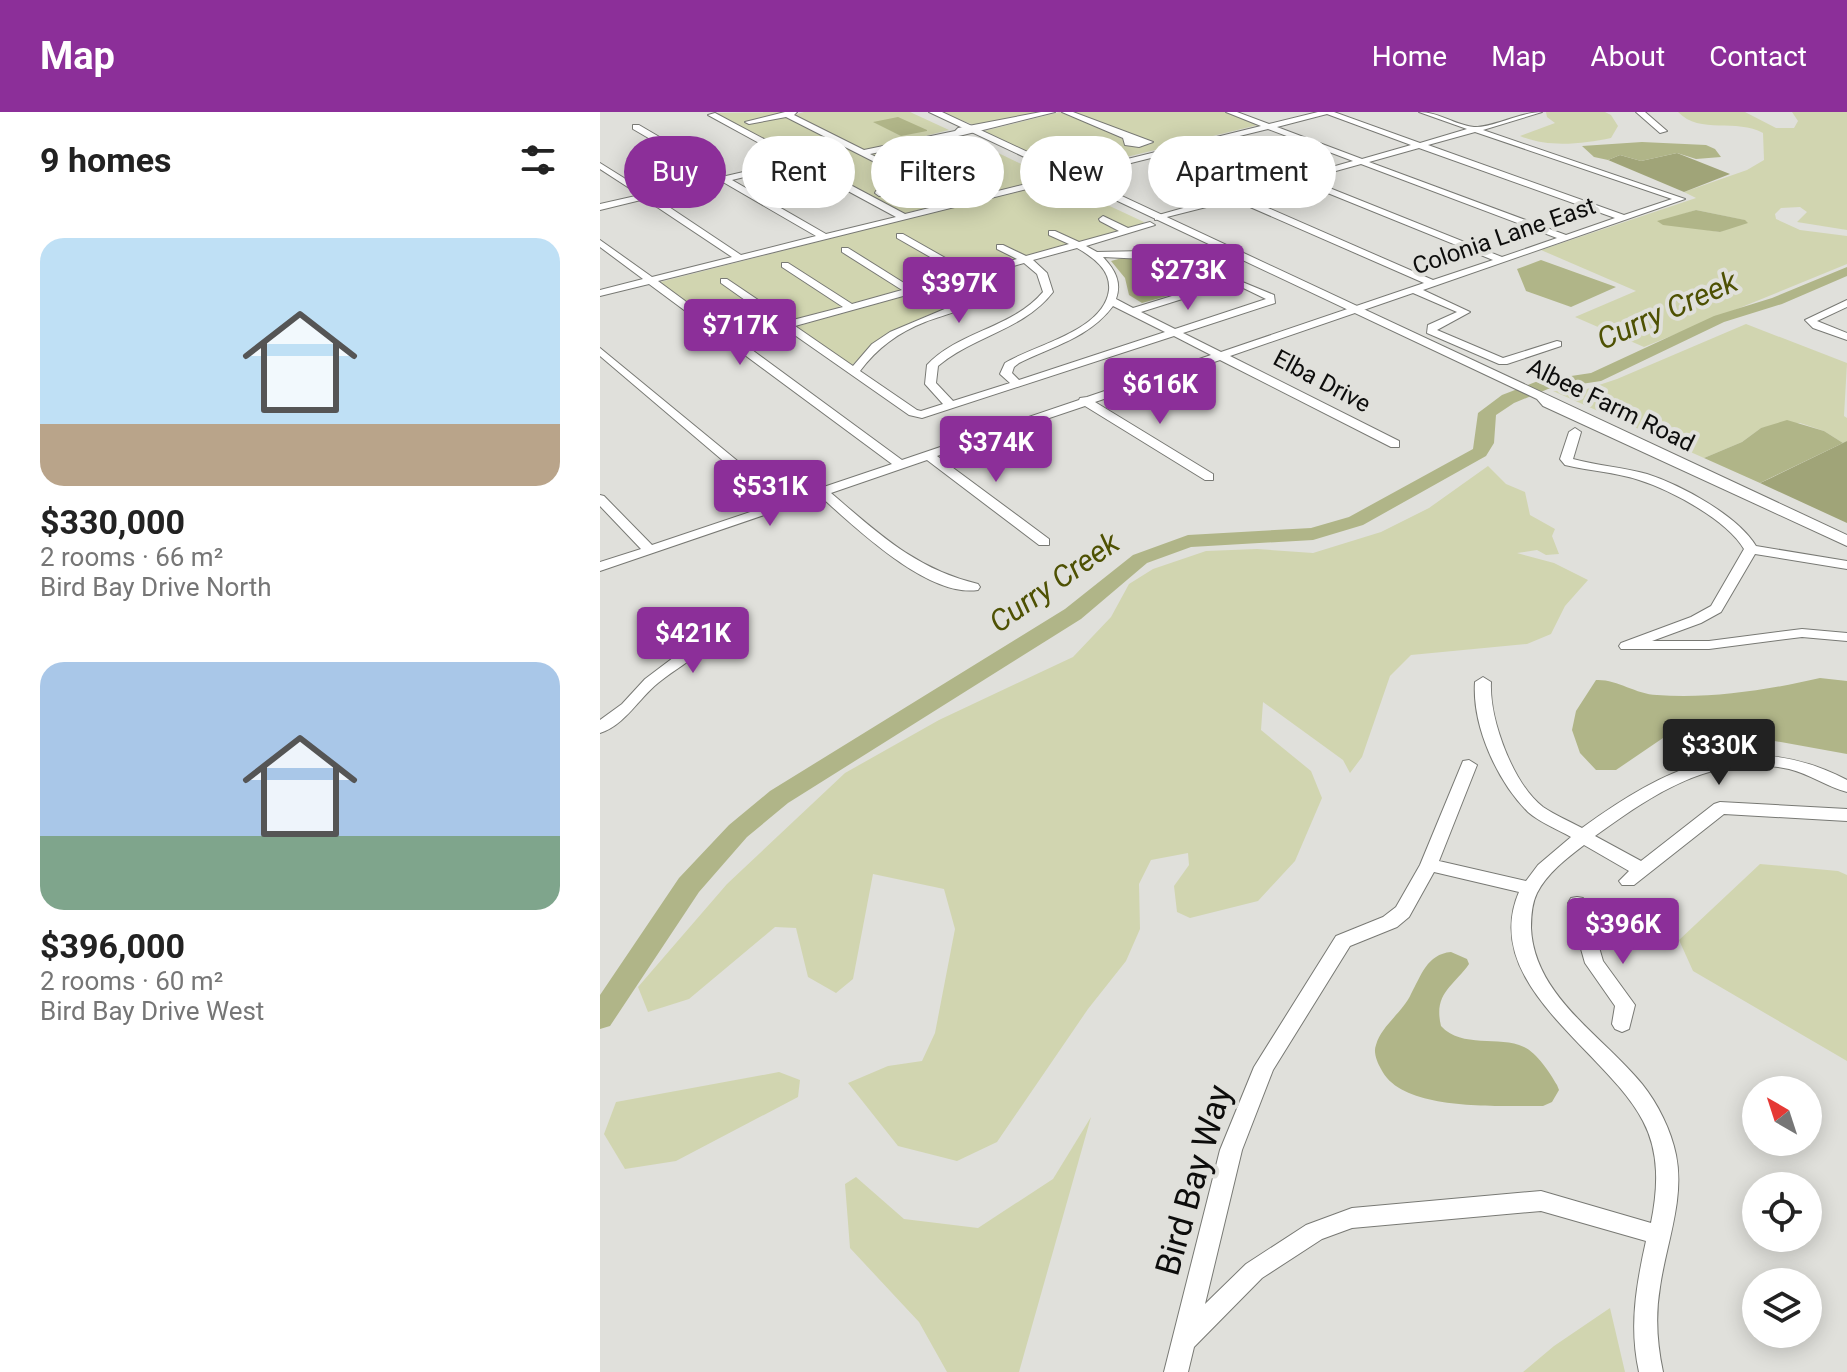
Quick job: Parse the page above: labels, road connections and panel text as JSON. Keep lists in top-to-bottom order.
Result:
{
  "streets": {
    "main road": ["Albee Farm Road"],
    "street": ["Colonia Lane East", "Elba Drive", "Bird Bay Way"]
  },
  "crossings": [
    ["Colonia Lane East", "Elba Drive"],
    ["Colonia Lane East", "Albee Farm Road"]
  ],
  "water": ["Curry Creek"],
  "north": "top left",
  "page": {
    "header": "Map",
    "nav": [
      "Home",
      "Map",
      "About",
      "Contact"
    ],
    "heading": "9 homes",
    "chip": [
      "Buy",
      "Rent",
      "Filters",
      "New",
      "Apartment"
    ],
    "list": [
      {
        "name": "$330,000",
        "note": "2 rooms · 66 m² · Bird Bay Drive North"
      },
      {
        "name": "$396,000",
        "note": "2 rooms · 60 m² · Bird Bay Drive West"
      }
    ],
    "price": [
      "$273K",
      "$397K",
      "$717K",
      "$616K",
      "$374K",
      "$531K",
      "$421K",
      "$330K",
      "$396K"
    ]
  }
}
